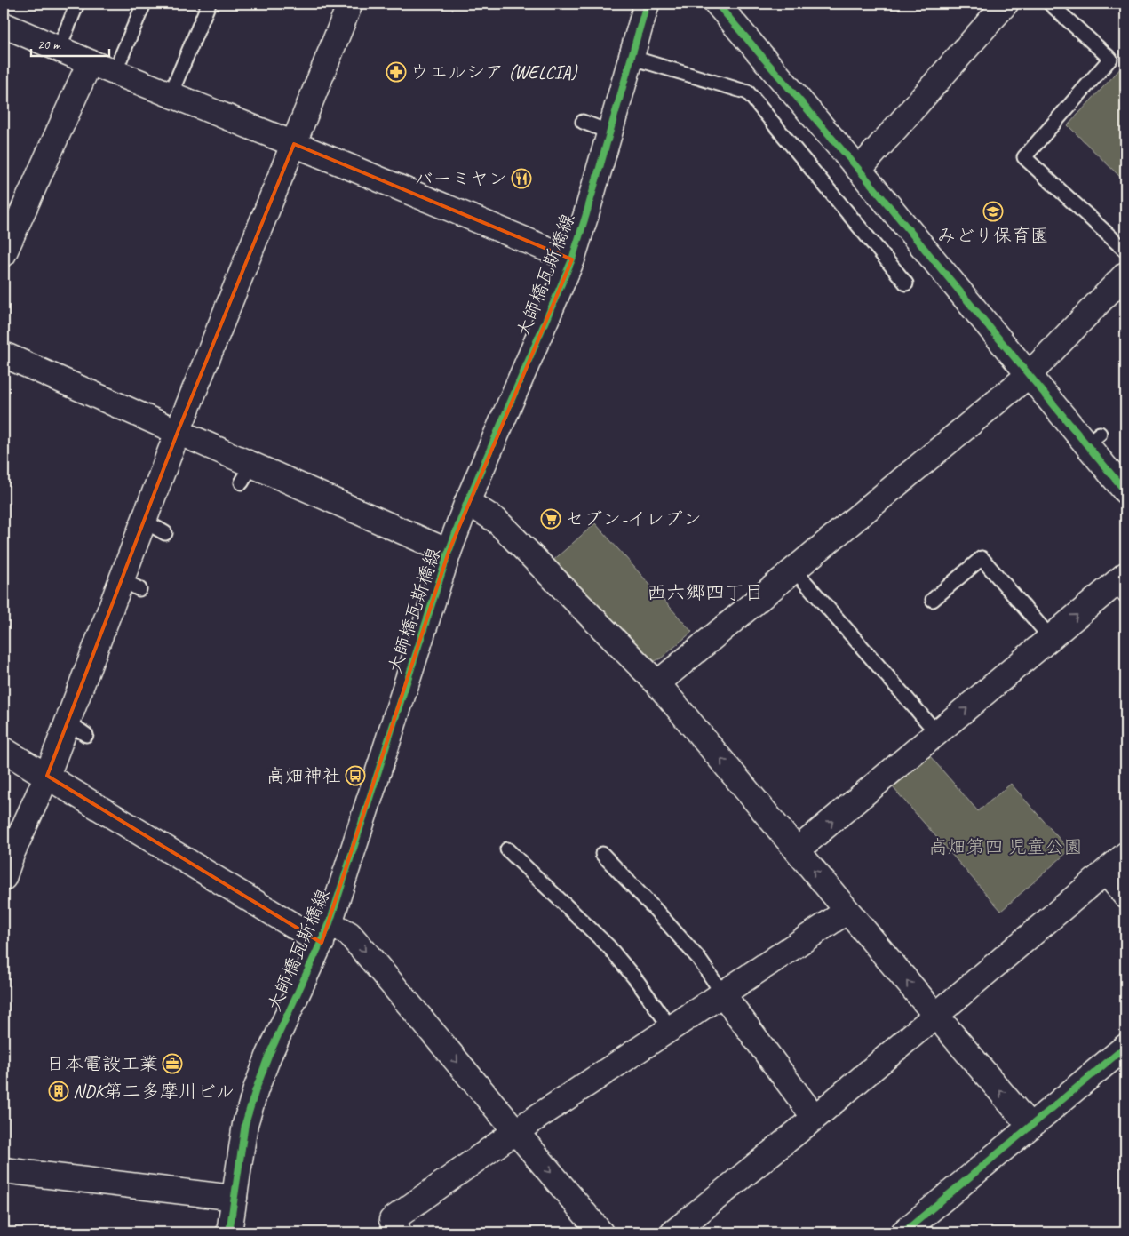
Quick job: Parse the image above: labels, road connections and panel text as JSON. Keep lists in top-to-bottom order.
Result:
{
  "streets": {
    "street": ["大師橋瓦斯橋線"]
  },
  "districts": ["西六郷四丁目"],
  "parks": ["高畑第四 児童公園"],
  "places": {
    "pharmacy": ["ウエルシア (WELCIA)"],
    "restaurant": ["バーミヤン"],
    "school or university": ["みどり保育園"],
    "supermarket": ["セブン-イレブン"],
    "bus stop": ["高畑神社"],
    "office": ["日本電設工業"],
    "building": ["NDK第二多摩川ビル"]
  },
  "scale_bar": "20 m"
}
